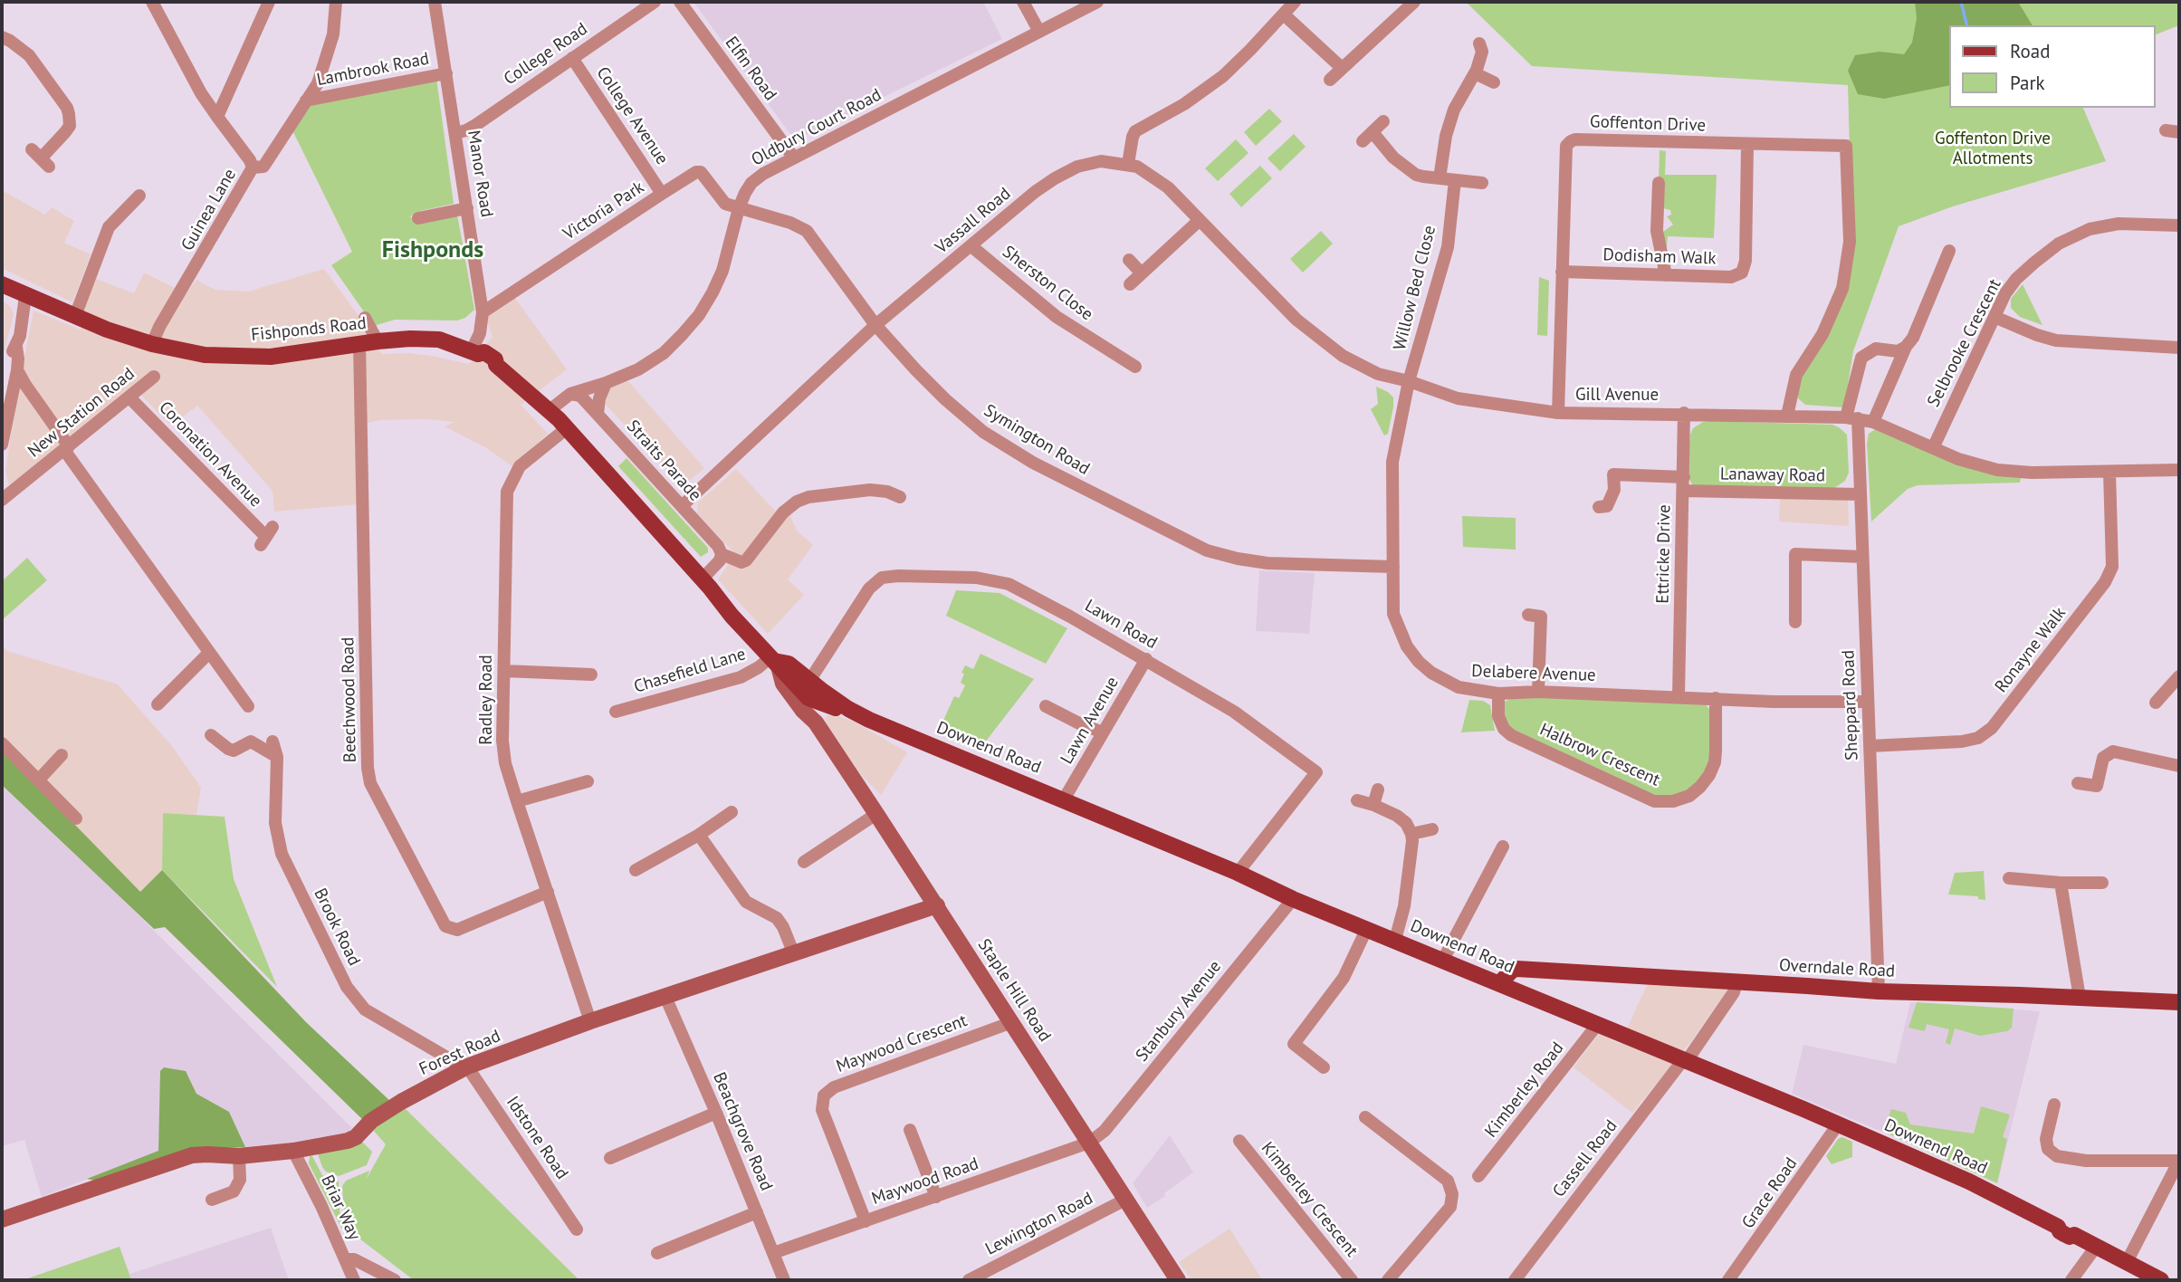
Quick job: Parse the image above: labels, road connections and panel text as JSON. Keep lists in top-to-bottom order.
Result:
{
  "streets": {
    "main road": [
      "Fishponds Road",
      "Downend Road",
      "Overndale Road",
      "Staple Hill Road",
      "Forest Road"
    ],
    "street": [
      "College Road",
      "Elfin Road",
      "Lambrook Road",
      "College Avenue",
      "Goffenton Drive",
      "Oldbury Court Road",
      "Manor Road",
      "Guinea Lane",
      "Victoria Park",
      "Vassall Road",
      "Dodisham Walk",
      "Sherston Close",
      "Willow Bed Close",
      "Selbrooke Crescent",
      "Gill Avenue",
      "New Station Road",
      "Symington Road",
      "Coronation Avenue",
      "Straits Parade",
      "Lanaway Road",
      "Ettricke Drive",
      "Lawn Road",
      "Ronayne Walk",
      "Chasefield Lane",
      "Delabere Avenue",
      "Beechwood Road",
      "Radley Road",
      "Sheppard Road",
      "Lawn Avenue",
      "Halbrow Crescent",
      "Brook Road",
      "Stanbury Avenue",
      "Maywood Crescent",
      "Kimberley Road",
      "Beachgrove Road",
      "Idstone Road",
      "Cassell Road",
      "Maywood Road",
      "Grace Road",
      "Kimberley Crescent",
      "Briar Way",
      "Lewington Road"
    ]
  },
  "crossings": [
    ["College Road", "College Avenue"],
    ["College Road", "Manor Road"],
    ["Elfin Road", "Oldbury Court Road"],
    ["Lambrook Road", "Manor Road"],
    ["Lambrook Road", "Guinea Lane"],
    ["College Avenue", "Victoria Park"],
    ["Goffenton Drive", "Dodisham Walk"],
    ["Goffenton Drive", "Gill Avenue"],
    ["Oldbury Court Road", "Victoria Park"],
    ["Oldbury Court Road", "Symington Road"],
    ["Oldbury Court Road", "Straits Parade"],
    ["Manor Road", "Victoria Park"],
    ["Manor Road", "Fishponds Road"],
    ["Guinea Lane", "Fishponds Road"],
    ["Victoria Park", "Symington Road"],
    ["Vassall Road", "Sherston Close"],
    ["Vassall Road", "Gill Avenue"],
    ["Vassall Road", "Symington Road"],
    ["Vassall Road", "Straits Parade"],
    ["Willow Bed Close", "Gill Avenue"],
    ["Willow Bed Close", "Delabere Avenue"],
    ["Fishponds Road", "Lawn Road"],
    ["Fishponds Road", "Chasefield Lane"],
    ["Fishponds Road", "Beechwood Road"],
    ["Fishponds Road", "Radley Road"],
    ["Fishponds Road", "Downend Road"],
    ["Fishponds Road", "Staple Hill Road"],
    ["Selbrooke Crescent", "Gill Avenue"],
    ["Gill Avenue", "Ettricke Drive"],
    ["Gill Avenue", "Ronayne Walk"],
    ["Gill Avenue", "Delabere Avenue"],
    ["Gill Avenue", "Sheppard Road"],
    ["New Station Road", "Coronation Avenue"],
    ["Symington Road", "Delabere Avenue"],
    ["Lanaway Road", "Ettricke Drive"],
    ["Lanaway Road", "Sheppard Road"],
    ["Ettricke Drive", "Delabere Avenue"],
    ["Lawn Road", "Lawn Avenue"],
    ["Lawn Road", "Downend Road"],
    ["Ronayne Walk", "Sheppard Road"],
    ["Chasefield Lane", "Staple Hill Road"],
    ["Delabere Avenue", "Sheppard Road"],
    ["Delabere Avenue", "Halbrow Crescent"],
    ["Beechwood Road", "Radley Road"],
    ["Radley Road", "Forest Road"],
    ["Sheppard Road", "Overndale Road"],
    ["Lawn Avenue", "Downend Road"],
    ["Downend Road", "Overndale Road"],
    ["Downend Road", "Staple Hill Road"],
    ["Downend Road", "Stanbury Avenue"],
    ["Downend Road", "Kimberley Road"],
    ["Downend Road", "Cassell Road"],
    ["Downend Road", "Grace Road"],
    ["Brook Road", "Forest Road"],
    ["Brook Road", "Idstone Road"],
    ["Overndale Road", "Cassell Road"],
    ["Staple Hill Road", "Stanbury Avenue"],
    ["Staple Hill Road", "Maywood Crescent"],
    ["Staple Hill Road", "Forest Road"],
    ["Staple Hill Road", "Maywood Road"],
    ["Staple Hill Road", "Lewington Road"],
    ["Stanbury Avenue", "Maywood Road"],
    ["Maywood Crescent", "Maywood Road"],
    ["Forest Road", "Beachgrove Road"],
    ["Forest Road", "Idstone Road"],
    ["Forest Road", "Briar Way"],
    ["Beachgrove Road", "Maywood Road"]
  ],
  "districts": ["Fishponds"],
  "parks": ["Goffenton Drive Allotments"],
  "legend": ["Road", "Park"]
}
